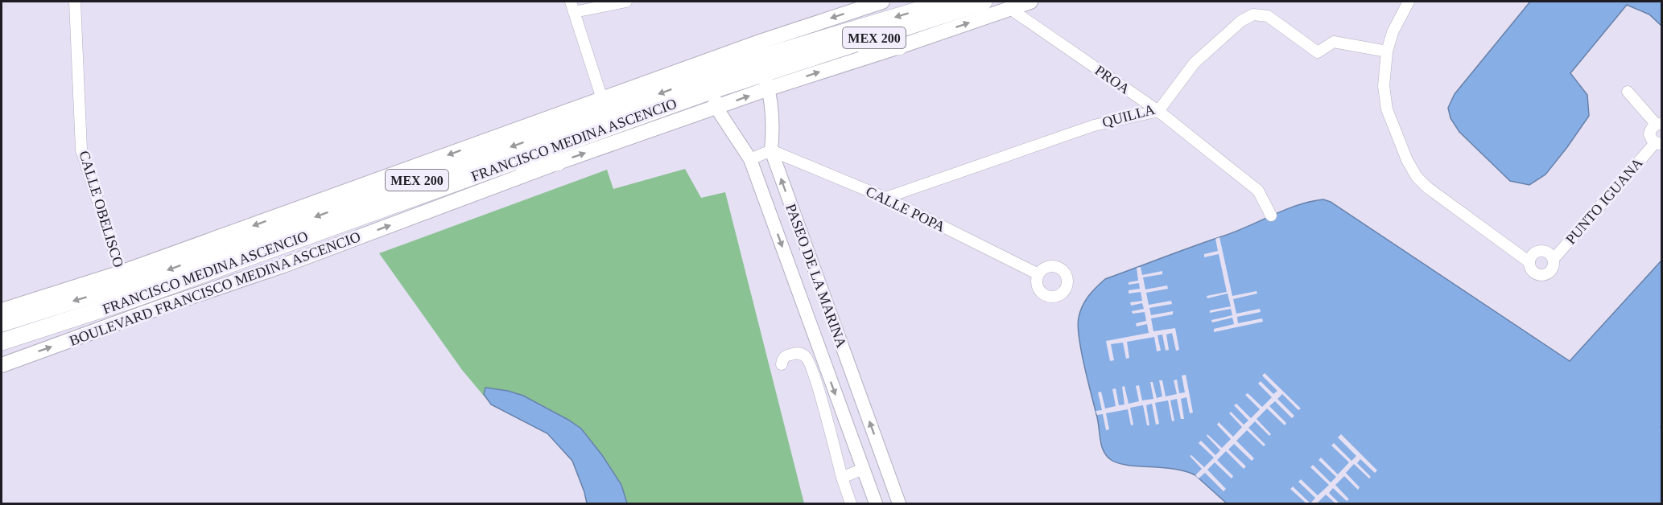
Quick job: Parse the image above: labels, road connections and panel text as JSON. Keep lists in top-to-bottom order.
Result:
{
  "streets": {
    "highway": ["MEX 200", "FRANCISCO MEDINA ASCENCIO"],
    "main road": ["BOULEVARD FRANCISCO MEDINA ASCENCIO"],
    "street": [
      "PROA",
      "QUILLA",
      "PUNTO IGUANA",
      "CALLE OBELISCO",
      "CALLE POPA",
      "PASEO DE LA MARINA"
    ]
  },
  "crossings": [
    ["PROA", "QUILLA"],
    ["PROA", "BOULEVARD FRANCISCO MEDINA ASCENCIO"],
    ["QUILLA", "CALLE POPA"],
    ["FRANCISCO MEDINA ASCENCIO", "CALLE OBELISCO"],
    ["FRANCISCO MEDINA ASCENCIO", "PASEO DE LA MARINA"],
    ["FRANCISCO MEDINA ASCENCIO", "BOULEVARD FRANCISCO MEDINA ASCENCIO"],
    ["CALLE POPA", "PASEO DE LA MARINA"],
    ["PASEO DE LA MARINA", "BOULEVARD FRANCISCO MEDINA ASCENCIO"]
  ],
  "one_way": ["BOULEVARD FRANCISCO MEDINA ASCENCIO"]
}
